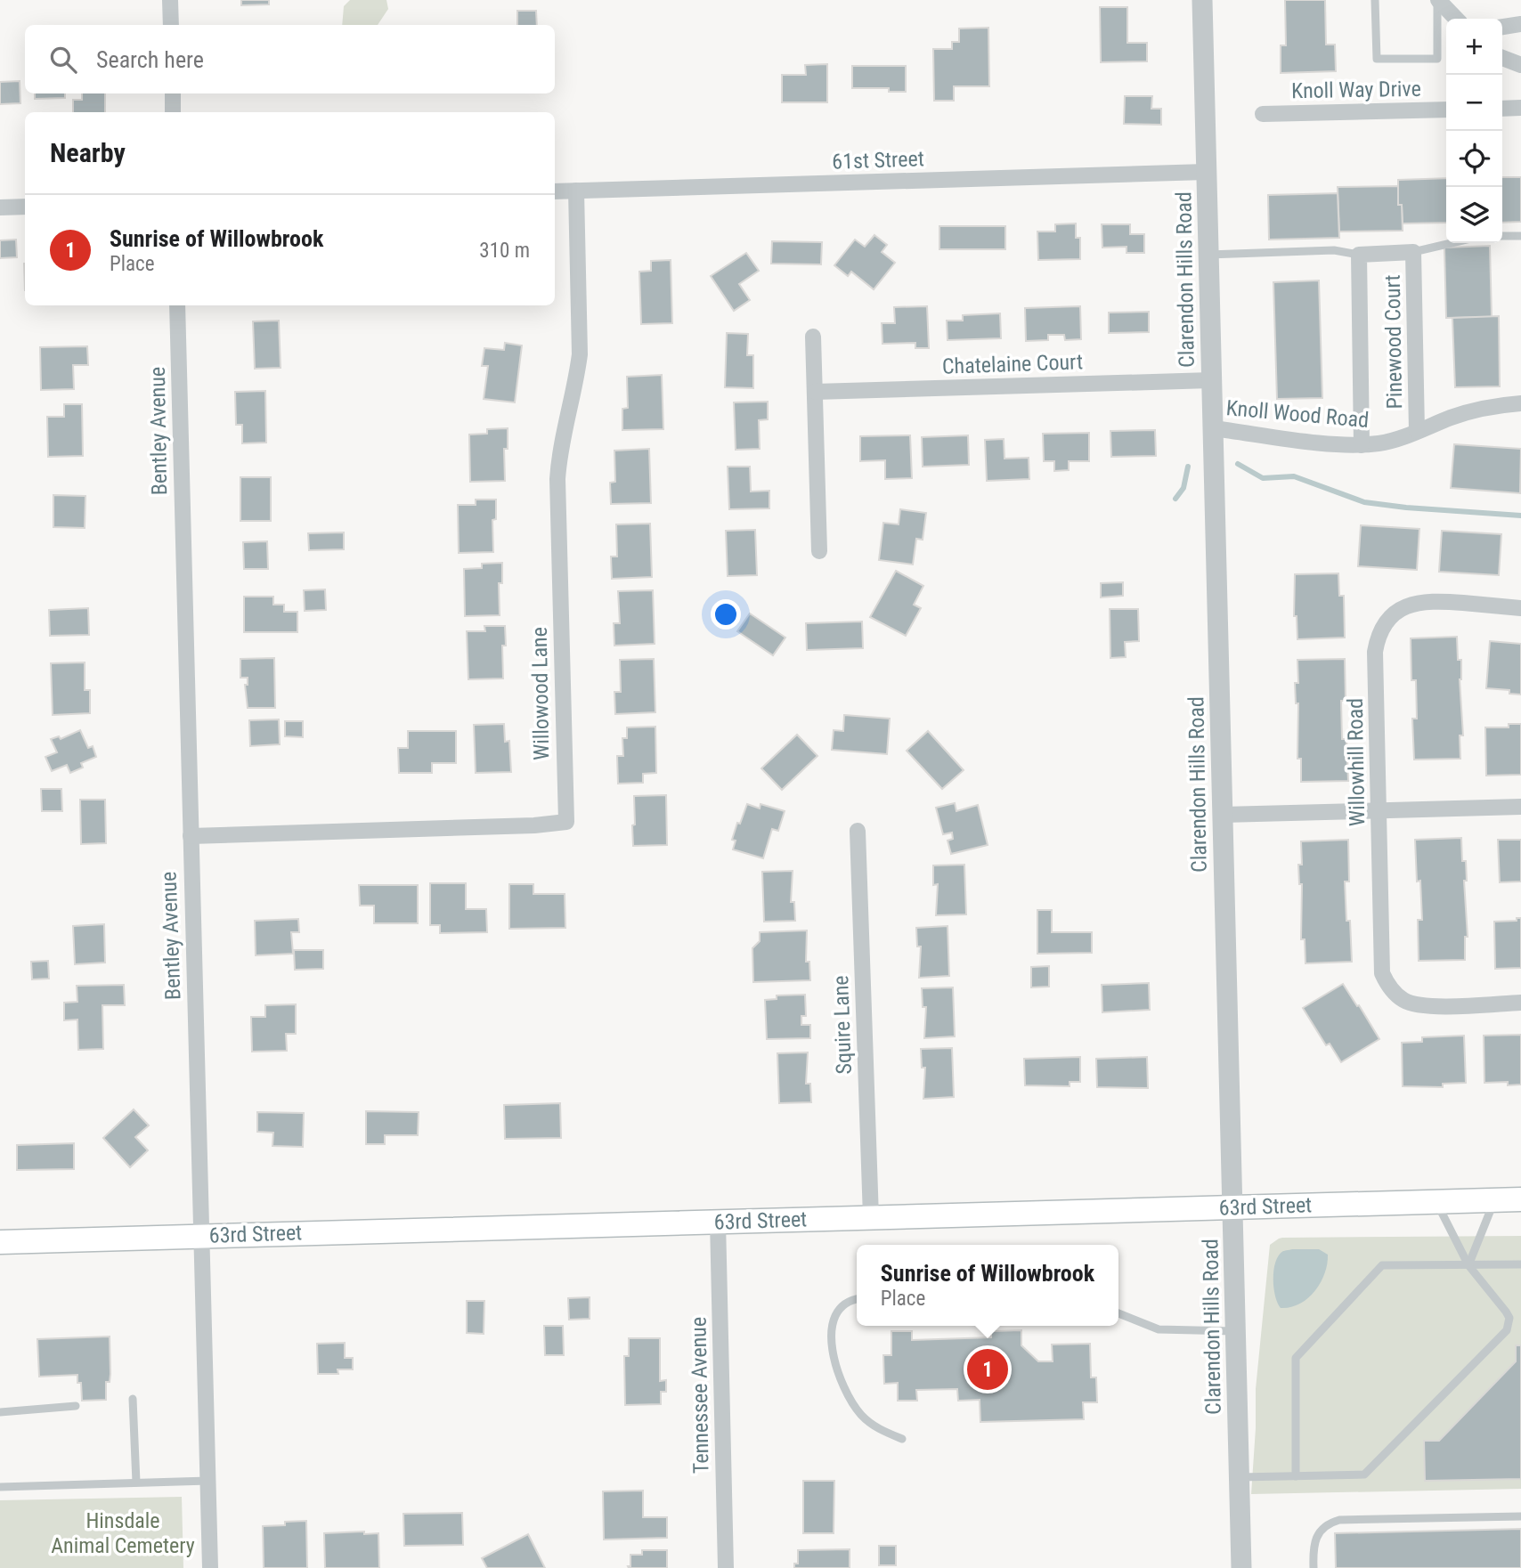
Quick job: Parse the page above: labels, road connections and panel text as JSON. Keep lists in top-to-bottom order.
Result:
{
  "streets": {
    "main road": ["63rd Street"],
    "street": [
      "Knoll Way Drive",
      "61st Street",
      "Clarendon Hills Road",
      "Pinewood Court",
      "Chatelaine Court",
      "Knoll Wood Road",
      "Bentley Avenue",
      "Willowood Lane",
      "Willowhill Road",
      "Squire Lane",
      "Tennessee Avenue"
    ]
  },
  "crossings": [
    ["61st Street", "Clarendon Hills Road"],
    ["61st Street", "Willowood Lane"],
    ["Clarendon Hills Road", "Chatelaine Court"],
    ["Clarendon Hills Road", "Knoll Wood Road"],
    ["Clarendon Hills Road", "63rd Street"],
    ["Pinewood Court", "Knoll Wood Road"],
    ["Bentley Avenue", "Willowood Lane"],
    ["Bentley Avenue", "63rd Street"],
    ["Squire Lane", "63rd Street"],
    ["63rd Street", "Tennessee Avenue"]
  ],
  "parks": ["Hinsdale Animal Cemetery"],
  "page": {
    "map_buttons": ["+", "−"],
    "search": "Search here",
    "heading": "Nearby",
    "list": [
      {
        "mark": "1",
        "name": "Sunrise of Willowbrook",
        "note": "Place",
        "value": "310 m"
      }
    ],
    "popup": ["Sunrise of Willowbrook", "Place"],
    "pins": "1"
  }
}
